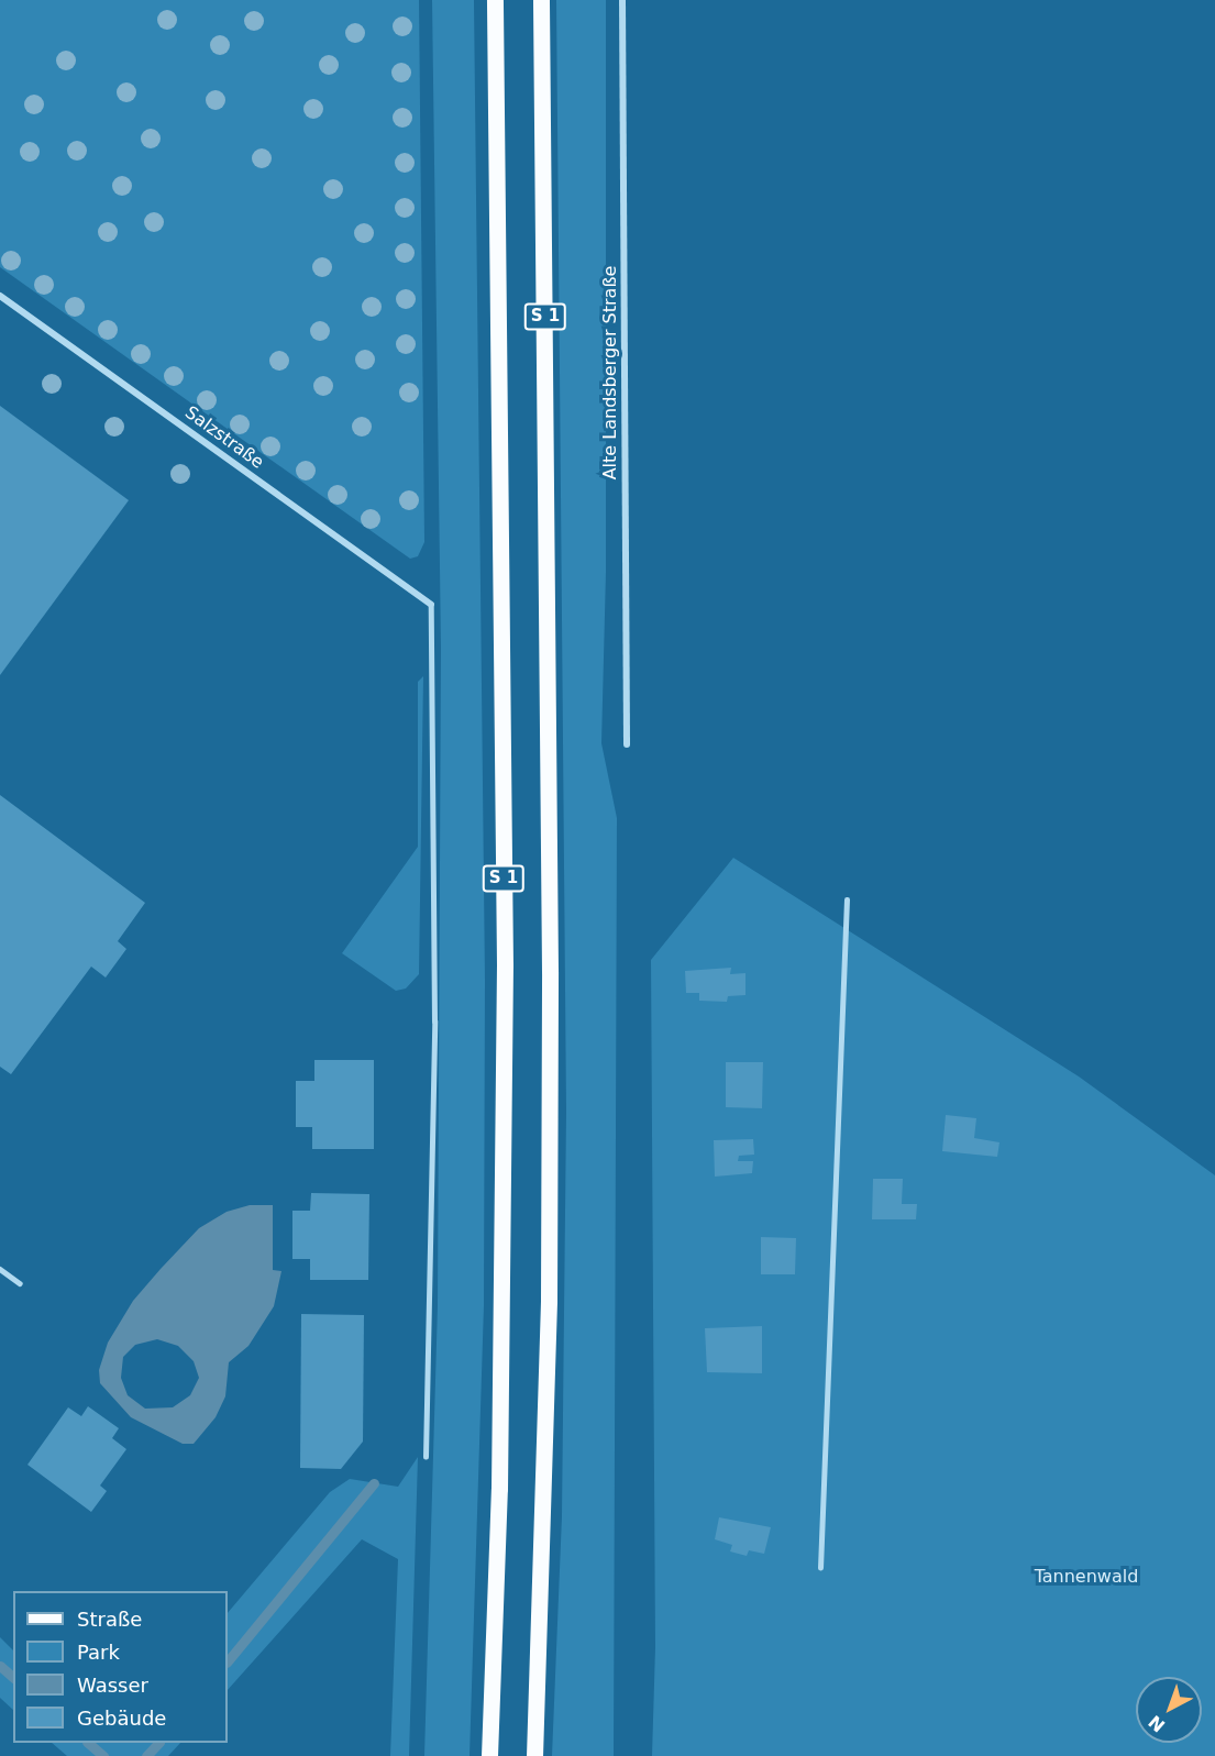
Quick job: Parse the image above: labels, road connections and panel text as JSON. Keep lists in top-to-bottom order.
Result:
{
  "streets": {
    "main road": ["S 1"],
    "street": ["Alte Landsberger Straße", "Salzstraße"]
  },
  "parks": ["Tannenwald"],
  "legend": [
    "Straße",
    "Park",
    "Wasser",
    "Gebäude"
  ],
  "north": "bottom left"
}
